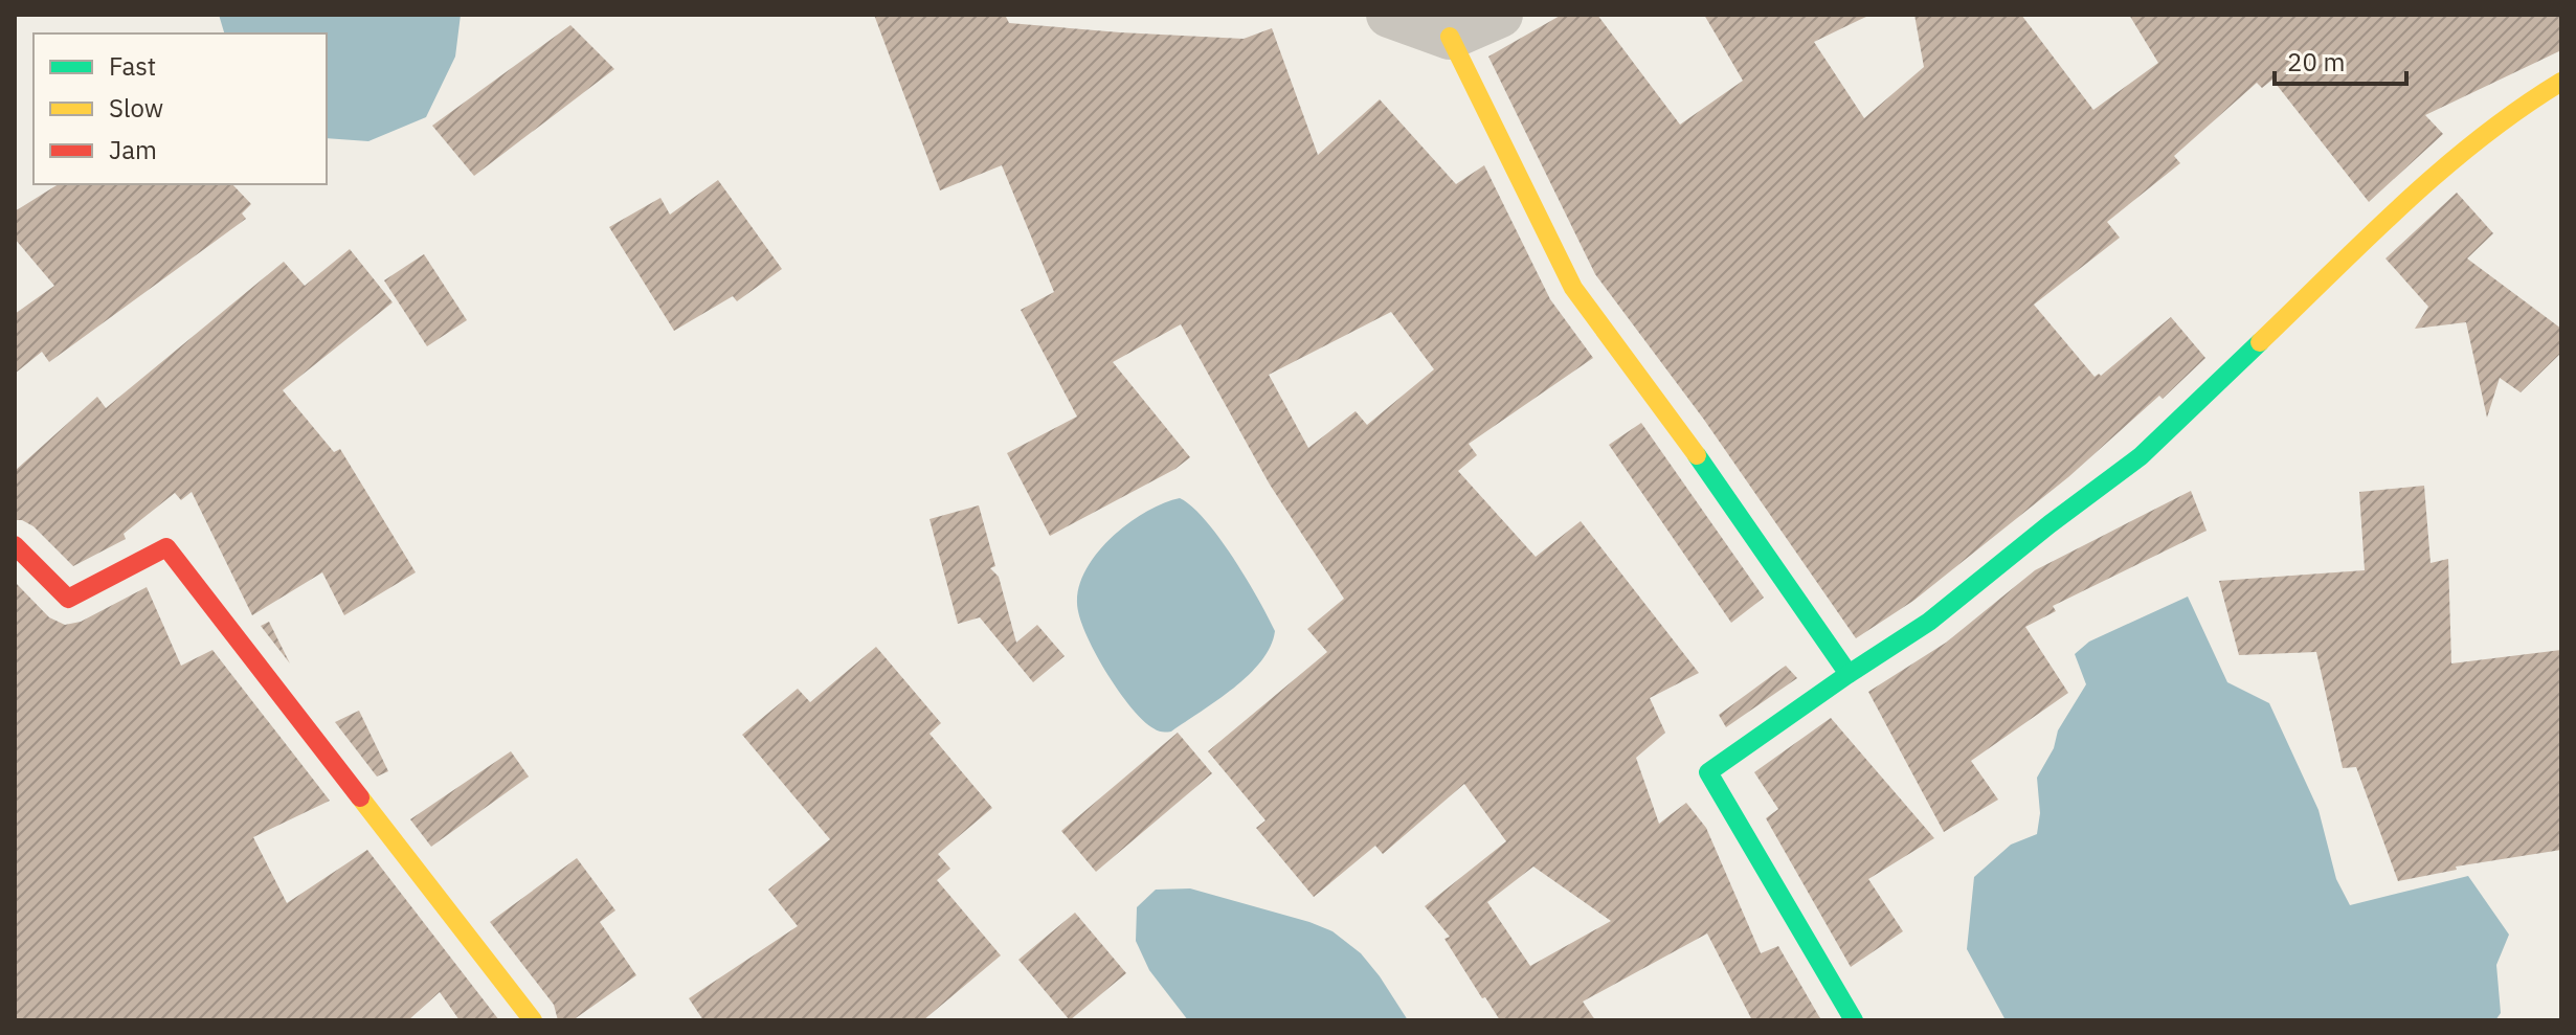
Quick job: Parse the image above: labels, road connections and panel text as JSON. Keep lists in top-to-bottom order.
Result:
{
  "legend": ["Fast", "Slow", "Jam"],
  "scale_bar": "20 m"
}
